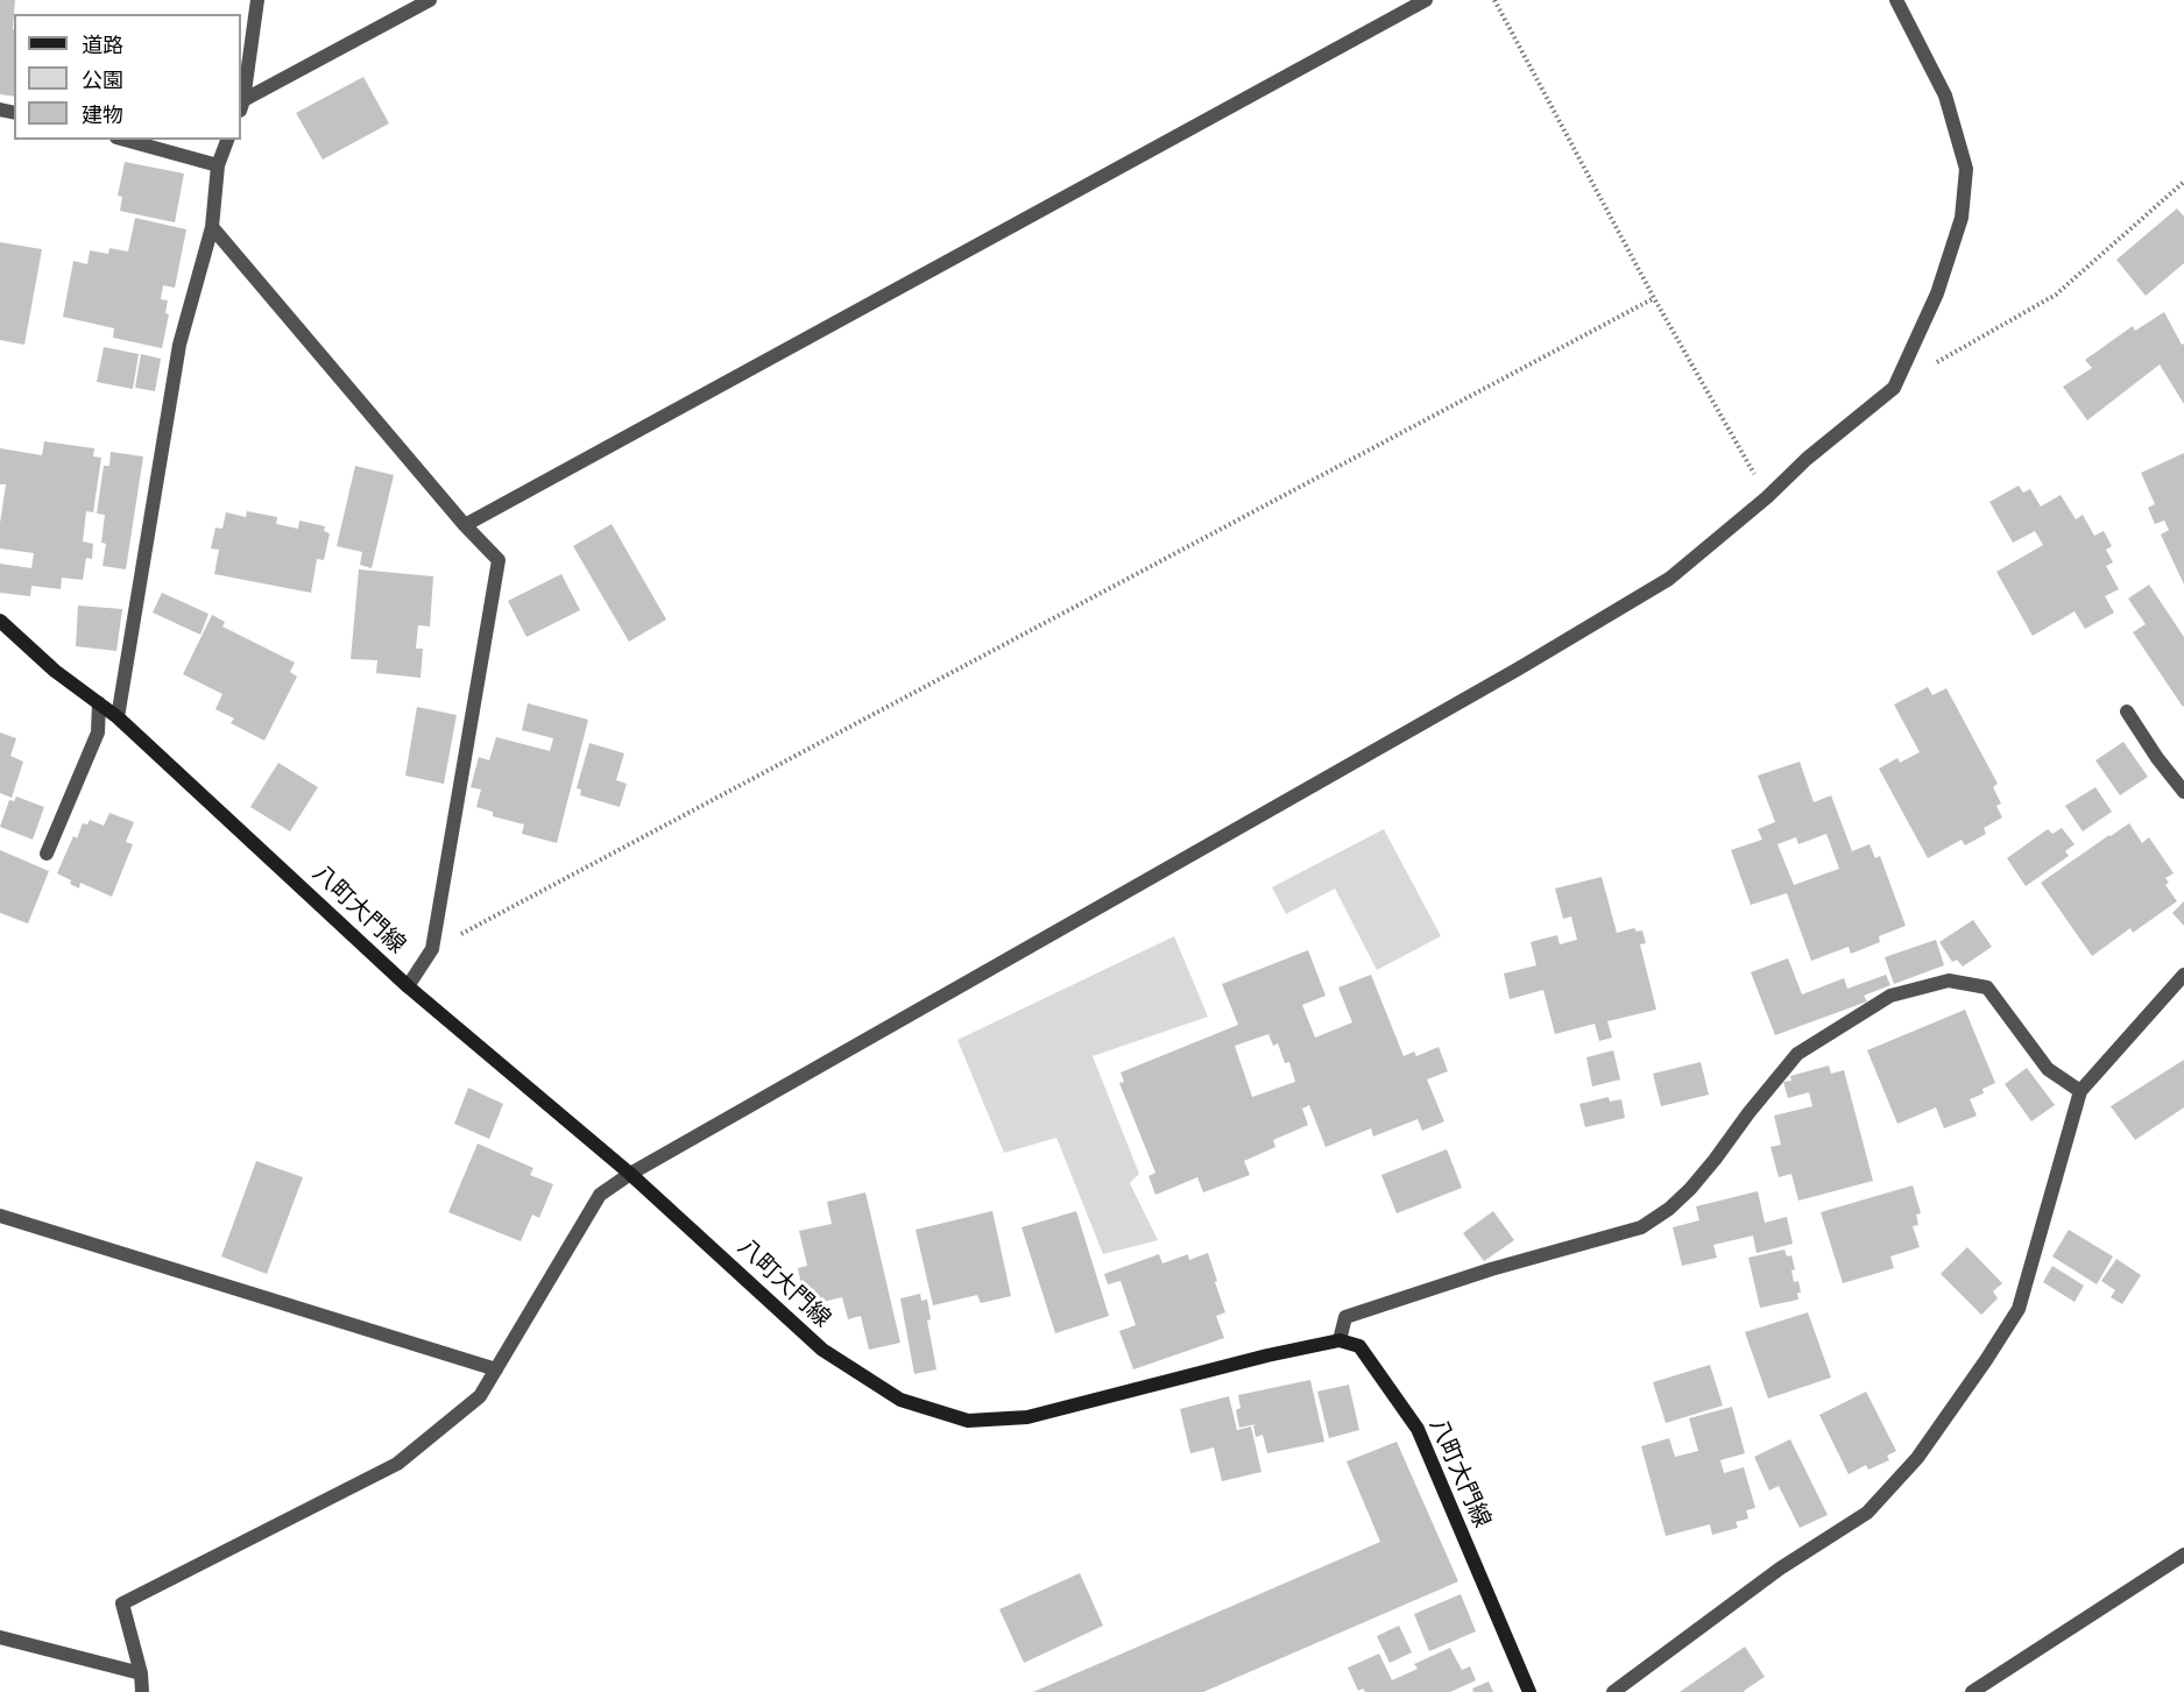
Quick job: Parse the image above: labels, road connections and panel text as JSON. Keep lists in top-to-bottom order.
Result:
{
  "streets": {
    "main road": ["八町大門線"]
  },
  "legend": ["道路", "公園", "建物"]
}
